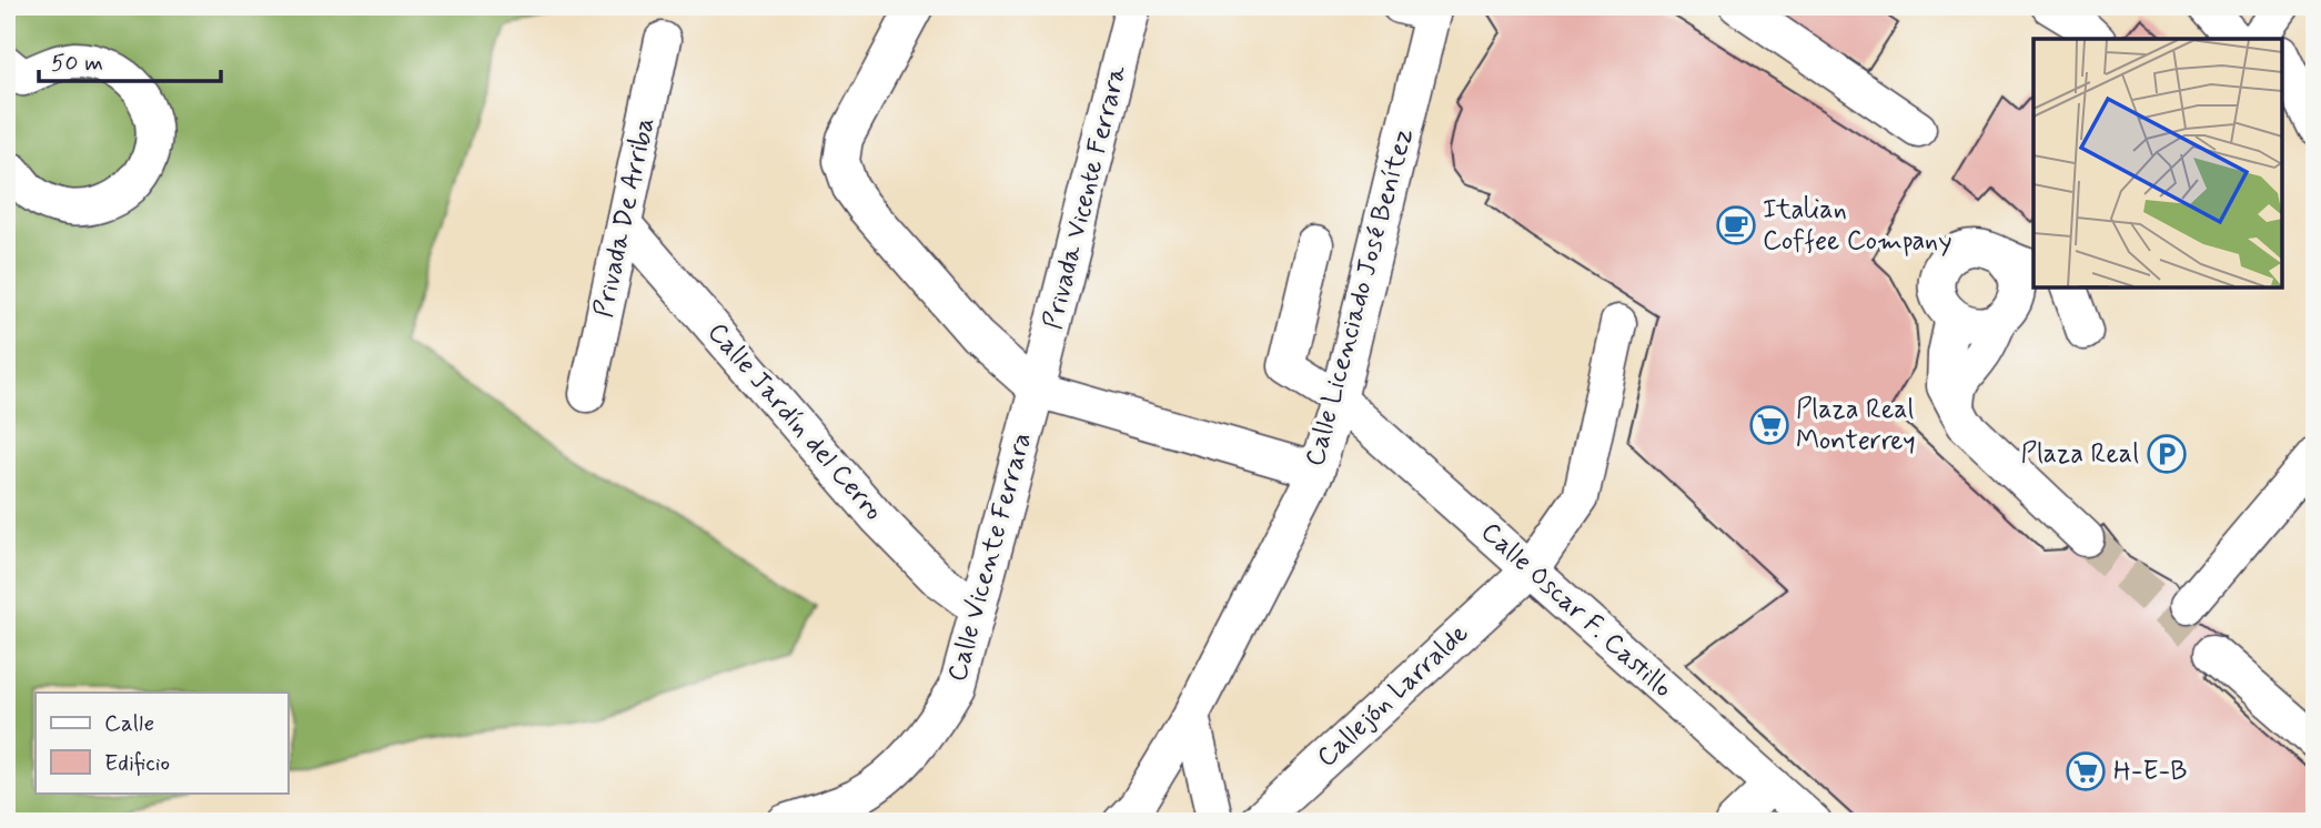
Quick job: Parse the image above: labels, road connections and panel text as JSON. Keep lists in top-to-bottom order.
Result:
{
  "streets": {
    "street": [
      "Privada Vicente Ferrara",
      "Privada De Arriba",
      "Calle Licenciado José Benítez",
      "Calle Jardín del Cerro",
      "Calle Vicente Ferrara",
      "Calle Oscar F. Castillo",
      "Callejón Larralde"
    ]
  },
  "crossings": [
    ["Privada Vicente Ferrara", "Calle Vicente Ferrara"],
    ["Privada De Arriba", "Calle Jardín del Cerro"],
    ["Calle Licenciado José Benítez", "Calle Oscar F. Castillo"],
    ["Calle Jardín del Cerro", "Calle Vicente Ferrara"],
    ["Calle Oscar F. Castillo", "Callejón Larralde"]
  ],
  "places": {
    "cafe": ["Italian Coffee Company"],
    "supermarket": ["Plaza Real Monterrey", "H-E-B"],
    "parking": ["Plaza Real"]
  },
  "legend": ["Calle", "Edificio"],
  "scale_bar": "50 m"
}
